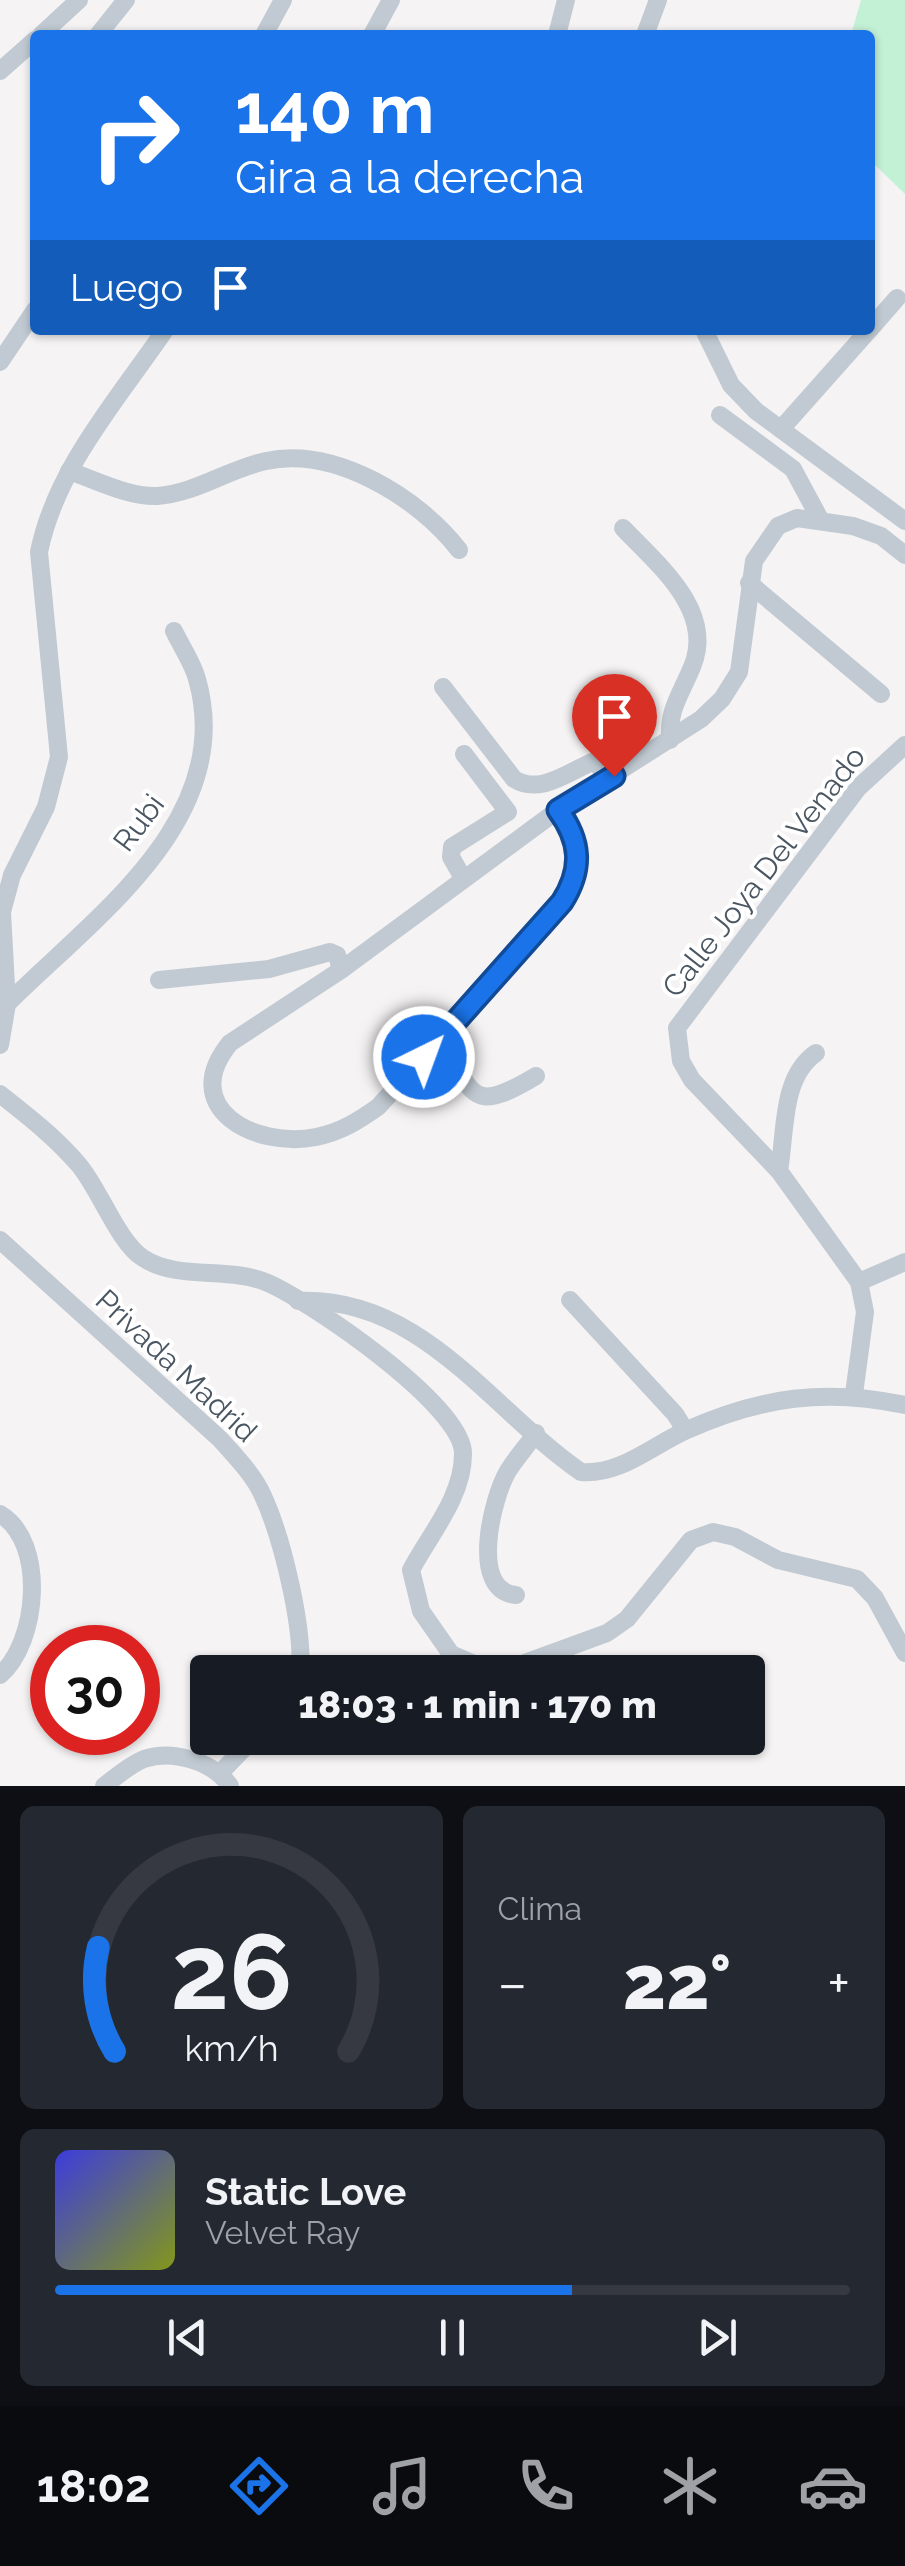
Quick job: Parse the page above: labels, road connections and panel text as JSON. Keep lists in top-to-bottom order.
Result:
{
  "streets": {
    "street": ["Rubi", "Calle Joya Del Venado", "Privada Madrid"]
  },
  "page": {
    "turn": ["140 m", "Gira a la derecha"],
    "then": "Luego",
    "limit": "30",
    "trip": "18:03 · 1 min · 170 m",
    "tile": "Clima",
    "heat": ["−", "22°", "+"],
    "song": ["Static Love", "Velvet Ray"],
    "tabs": "18:02",
    "gauge": ["26", "km/h"]
  }
}
